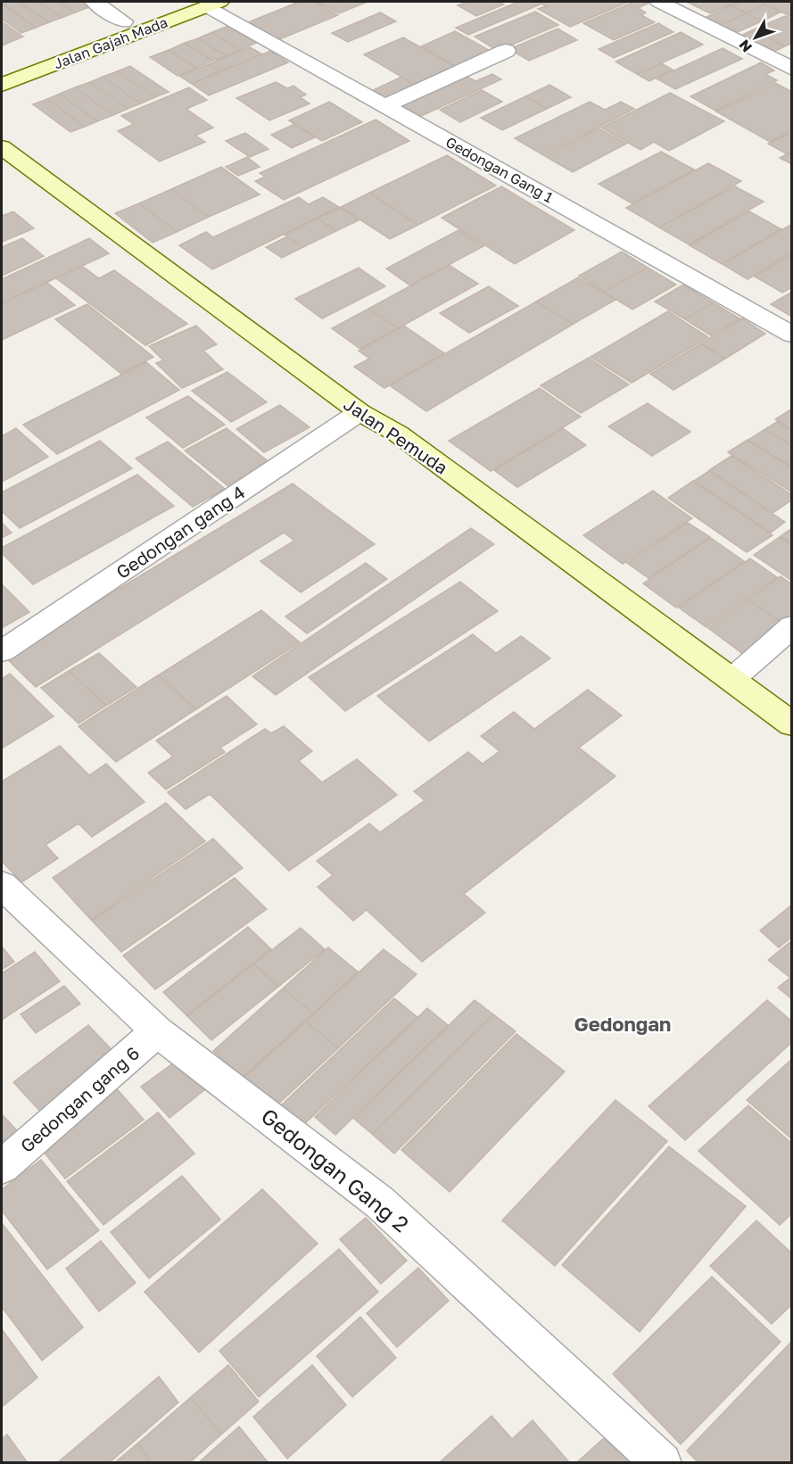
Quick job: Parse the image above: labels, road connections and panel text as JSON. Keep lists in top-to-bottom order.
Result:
{
  "streets": {
    "street": [
      "Jalan Gajah Mada",
      "Gedongan Gang 1",
      "Jalan Pemuda",
      "Gedongan gang 4",
      "Gedongan gang 6",
      "Gedongan Gang 2"
    ]
  },
  "crossings": [
    ["Jalan Gajah Mada", "Gedongan Gang 1"],
    ["Jalan Pemuda", "Gedongan gang 4"],
    ["Gedongan gang 6", "Gedongan Gang 2"]
  ],
  "districts": ["Gedongan"],
  "north": "bottom left"
}
